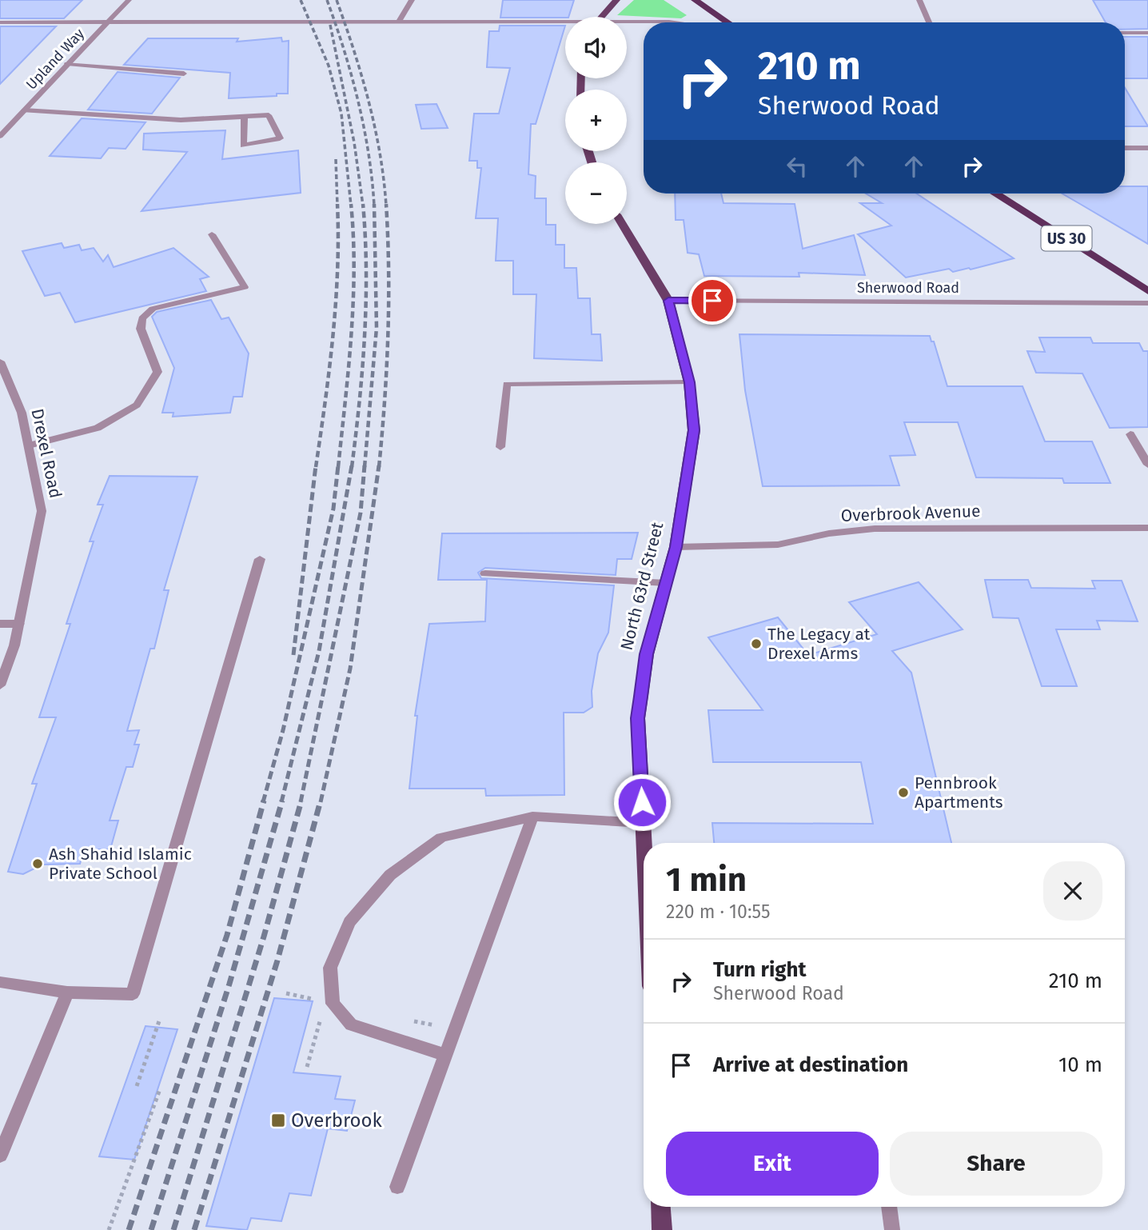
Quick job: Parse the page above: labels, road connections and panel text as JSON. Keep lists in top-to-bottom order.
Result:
{
  "streets": {
    "highway": ["US 30"],
    "main road": ["North 63rd Street"],
    "street": [
      "Upland Way",
      "Sherwood Road",
      "Drexel Road",
      "Overbrook Avenue"
    ]
  },
  "crossings": [
    ["Sherwood Road", "North 63rd Street"],
    ["Overbrook Avenue", "North 63rd Street"]
  ],
  "places": {
    "other": ["The Legacy at Drexel Arms", "Pennbrook Apartments", "Ash Shahid Islamic Private School"],
    "transit": ["Overbrook"]
  },
  "page": {
    "map_buttons": ["+", "−"],
    "turn": ["210 m", "Sherwood Road"],
    "heading": ["1 min", "220 m · 10:55"],
    "list": [
      {
        "name": "Turn right",
        "note": "Sherwood Road",
        "value": "210 m"
      },
      {
        "name": "Arrive at destination",
        "value": "10 m"
      }
    ],
    "buttons": ["Exit", "Share"]
  }
}
